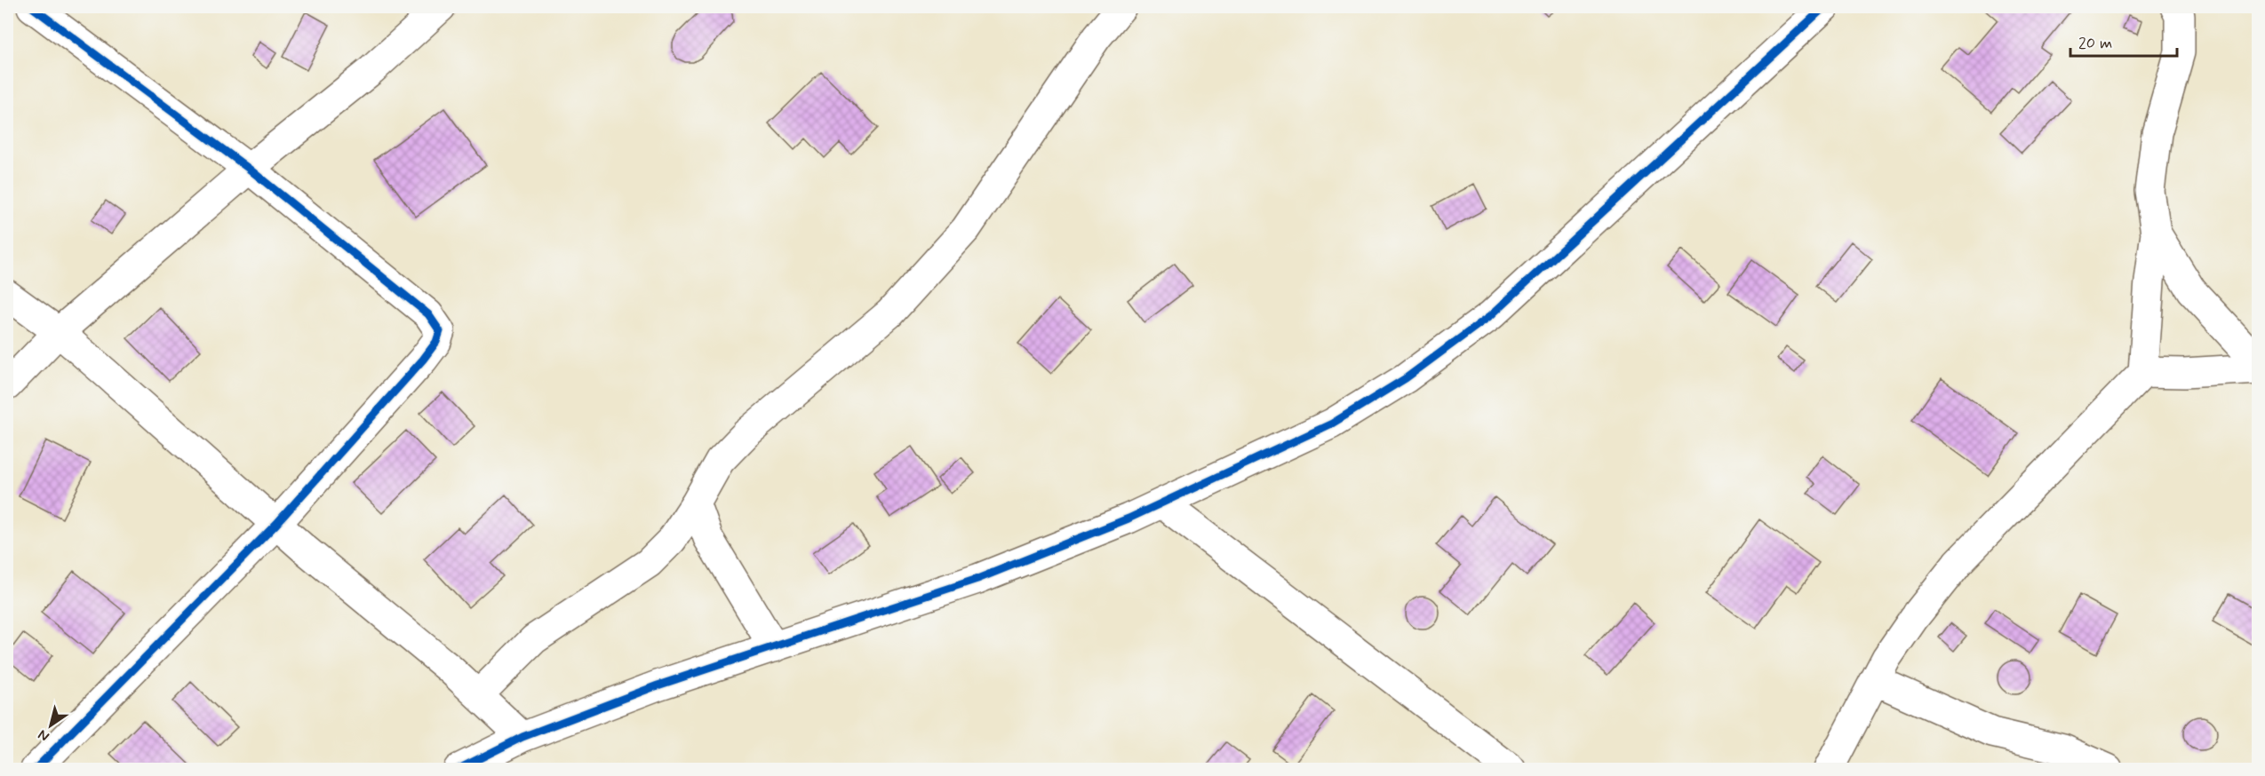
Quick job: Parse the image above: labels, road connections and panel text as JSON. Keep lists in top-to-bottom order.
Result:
{
  "scale_bar": "20 m",
  "north": "bottom left"
}
